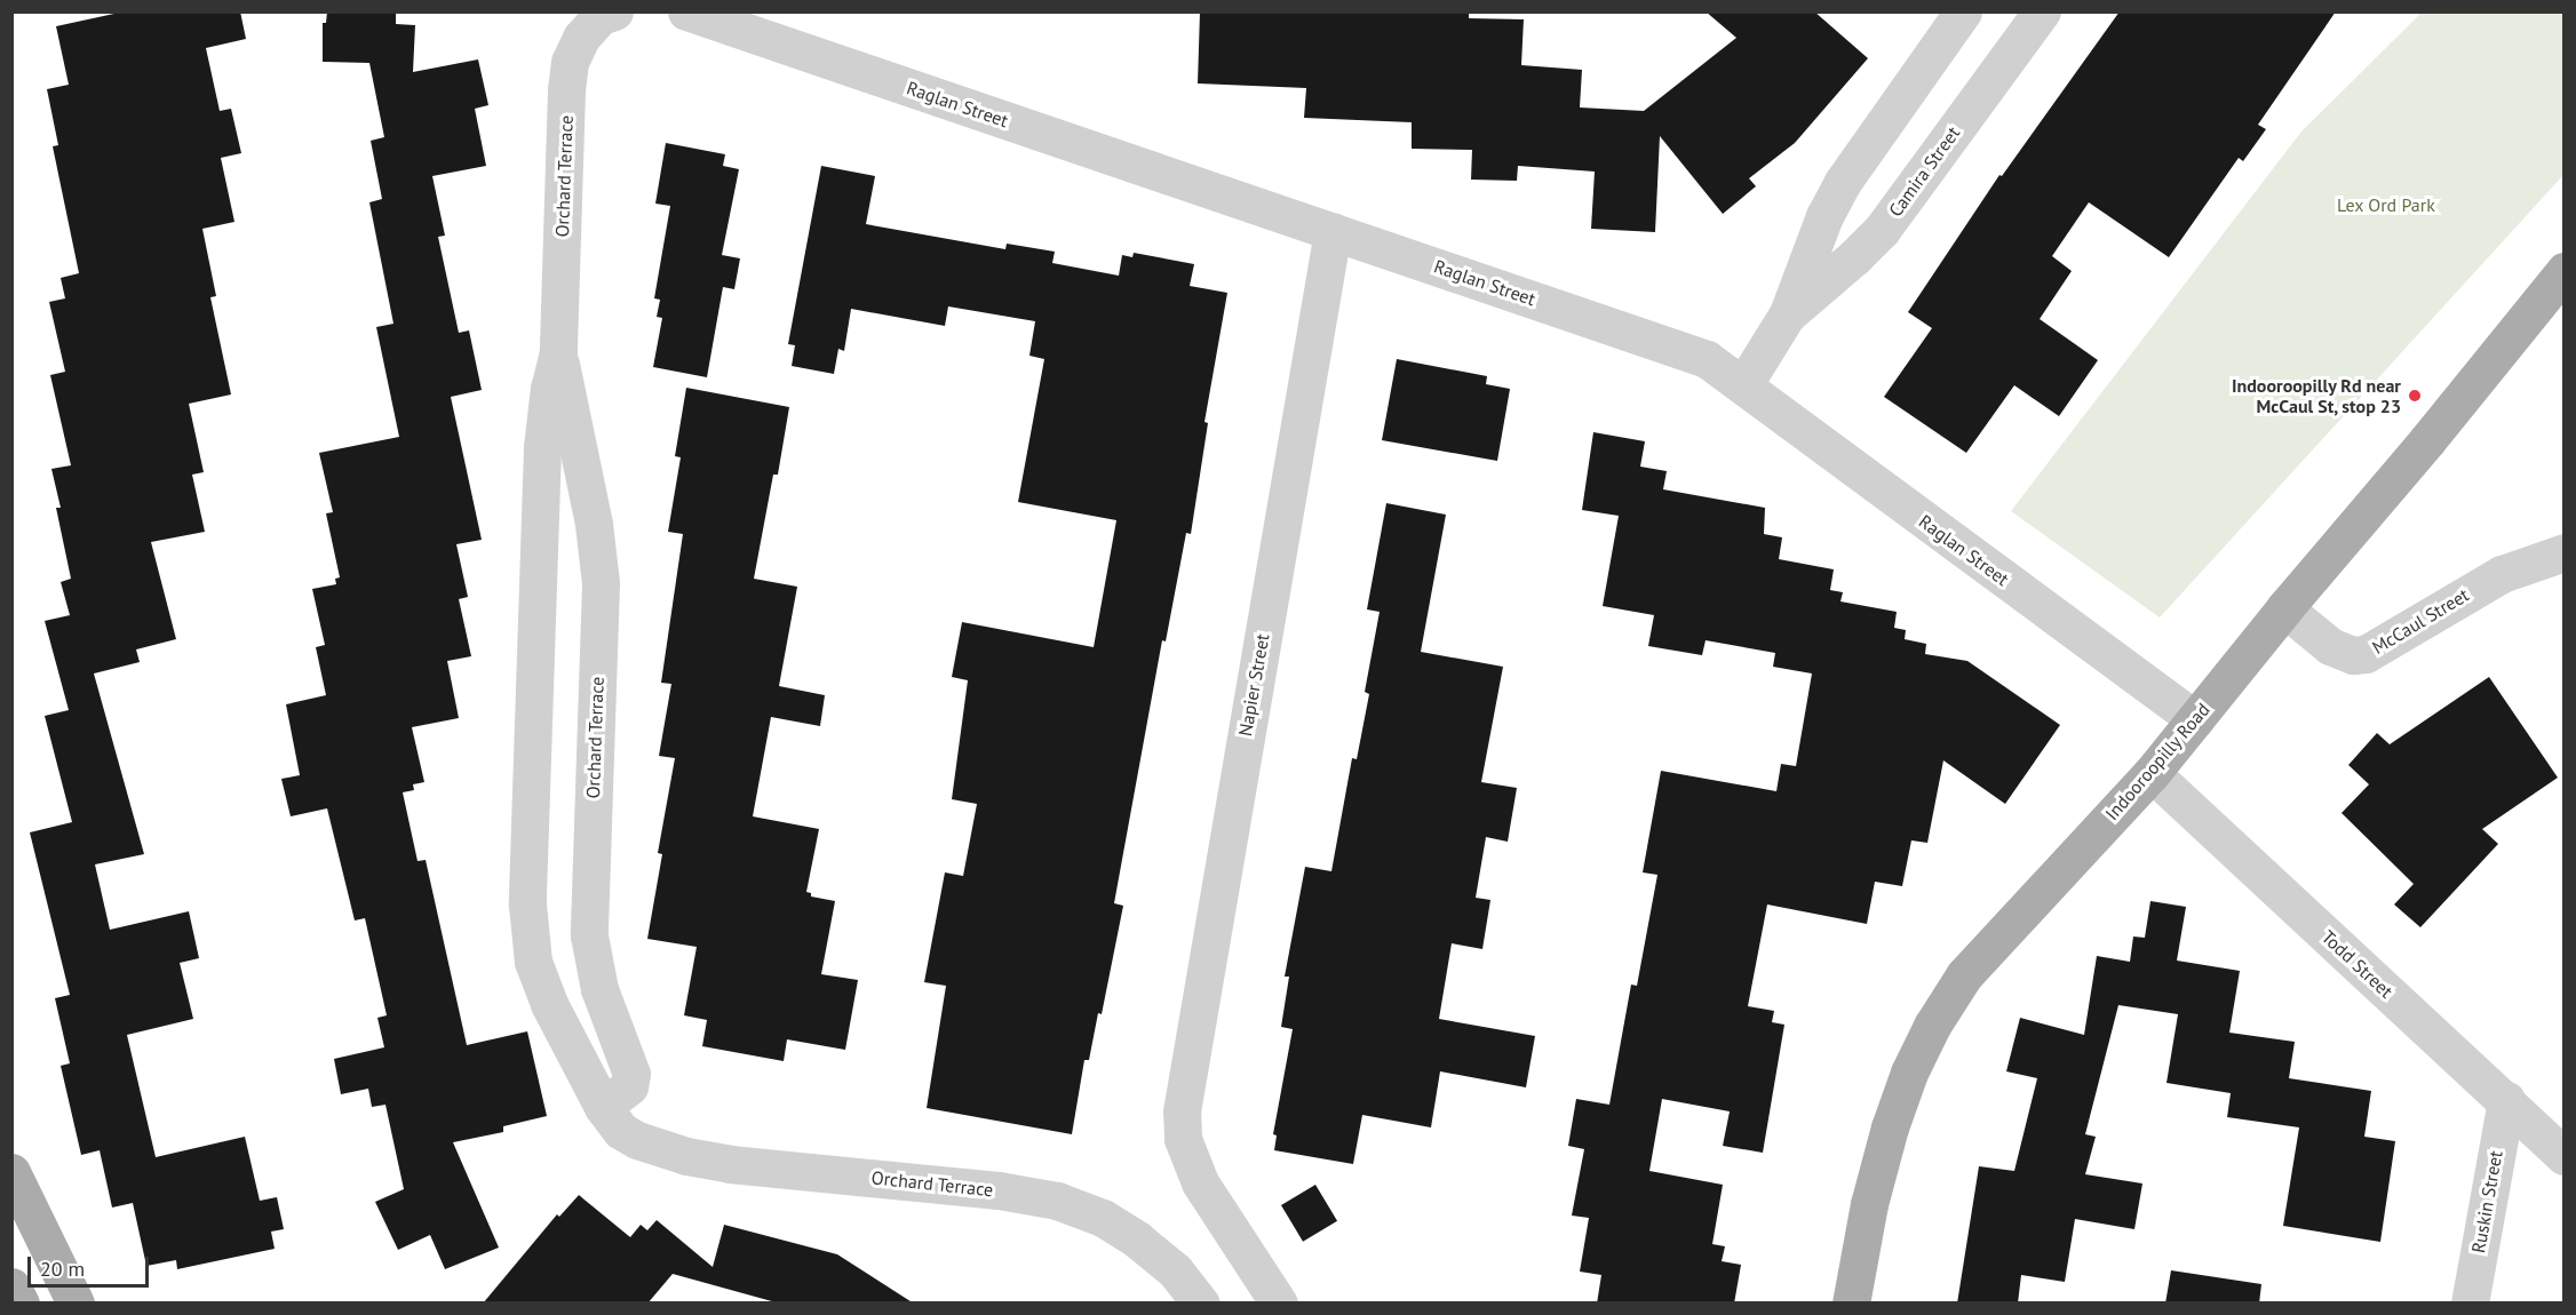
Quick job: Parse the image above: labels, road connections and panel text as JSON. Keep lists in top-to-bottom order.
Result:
{
  "streets": {
    "main road": ["Indooroopilly Road"],
    "street": [
      "Raglan Street",
      "Camira Street",
      "Orchard Terrace",
      "McCaul Street",
      "Napier Street",
      "Todd Street",
      "Ruskin Street"
    ]
  },
  "crossings": [
    ["Raglan Street", "Camira Street"],
    ["Raglan Street", "Napier Street"],
    ["Raglan Street", "Indooroopilly Road"],
    ["McCaul Street", "Indooroopilly Road"],
    ["Indooroopilly Road", "Todd Street"],
    ["Todd Street", "Ruskin Street"]
  ],
  "parks": ["Lex Ord Park"],
  "places": ["Indooroopilly Rd near McCaul St, stop 23"],
  "scale_bar": "20 m"
}
